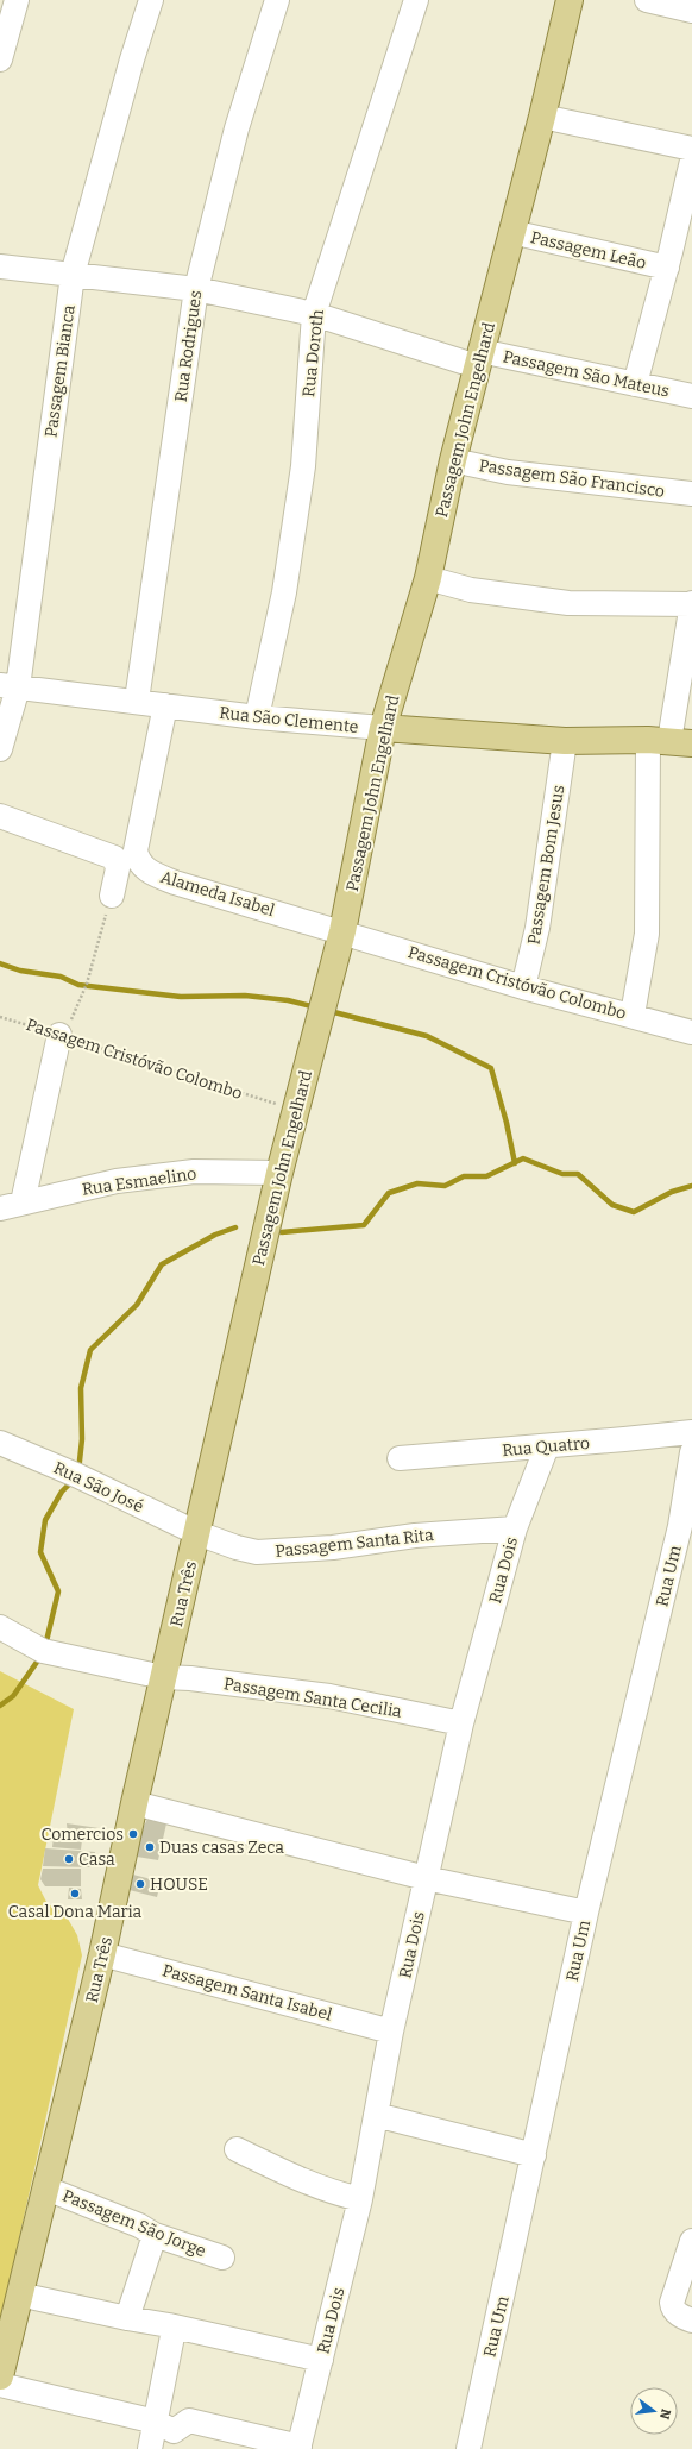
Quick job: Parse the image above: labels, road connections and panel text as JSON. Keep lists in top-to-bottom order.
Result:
{
  "streets": {
    "main road": ["Passagem John Engelhard", "Rua São Clemente", "Rua Três"],
    "street": [
      "Passagem Leão",
      "Rua Rodrigues",
      "Rua Doroth",
      "Passagem Bianca",
      "Passagem São Mateus",
      "Passagem São Francisco",
      "Passagem Bom Jesus",
      "Alameda Isabel",
      "Passagem Cristóvão Colombo",
      "Rua Esmaelino",
      "Rua Quatro",
      "Rua São José",
      "Passagem Santa Rita",
      "Rua Dois",
      "Rua Um",
      "Passagem Santa Cecilia",
      "Passagem Santa Isabel",
      "Passagem São Jorge"
    ]
  },
  "crossings": [
    ["Passagem Leão", "Passagem John Engelhard"],
    ["Rua Rodrigues", "Passagem São Mateus"],
    ["Rua Rodrigues", "Rua São Clemente"],
    ["Rua Doroth", "Passagem São Mateus"],
    ["Rua Doroth", "Rua São Clemente"],
    ["Passagem Bianca", "Passagem São Mateus"],
    ["Passagem Bianca", "Rua São Clemente"],
    ["Passagem São Mateus", "Passagem John Engelhard"],
    ["Passagem John Engelhard", "Passagem São Francisco"],
    ["Passagem John Engelhard", "Rua São Clemente"],
    ["Passagem John Engelhard", "Alameda Isabel"],
    ["Passagem John Engelhard", "Passagem Cristóvão Colombo"],
    ["Passagem John Engelhard", "Rua Esmaelino"],
    ["Passagem John Engelhard", "Rua São José"],
    ["Passagem John Engelhard", "Passagem Santa Rita"],
    ["Passagem John Engelhard", "Rua Três"],
    ["Rua São Clemente", "Passagem Bom Jesus"],
    ["Rua São Clemente", "Alameda Isabel"],
    ["Passagem Bom Jesus", "Passagem Cristóvão Colombo"],
    ["Alameda Isabel", "Passagem Cristóvão Colombo"],
    ["Rua Quatro", "Rua Dois"],
    ["Rua São José", "Passagem Santa Rita"],
    ["Rua São José", "Rua Três"],
    ["Passagem Santa Rita", "Rua Dois"],
    ["Passagem Santa Rita", "Rua Três"],
    ["Rua Dois", "Passagem Santa Cecilia"],
    ["Rua Dois", "Passagem Santa Isabel"],
    ["Rua Três", "Passagem Santa Cecilia"],
    ["Rua Três", "Passagem Santa Isabel"],
    ["Rua Três", "Passagem São Jorge"]
  ],
  "places": [
    "Comercios",
    "Duas casas Zeca",
    "Casa",
    "HOUSE",
    "Casal Dona Maria"
  ],
  "north": "right"
}
